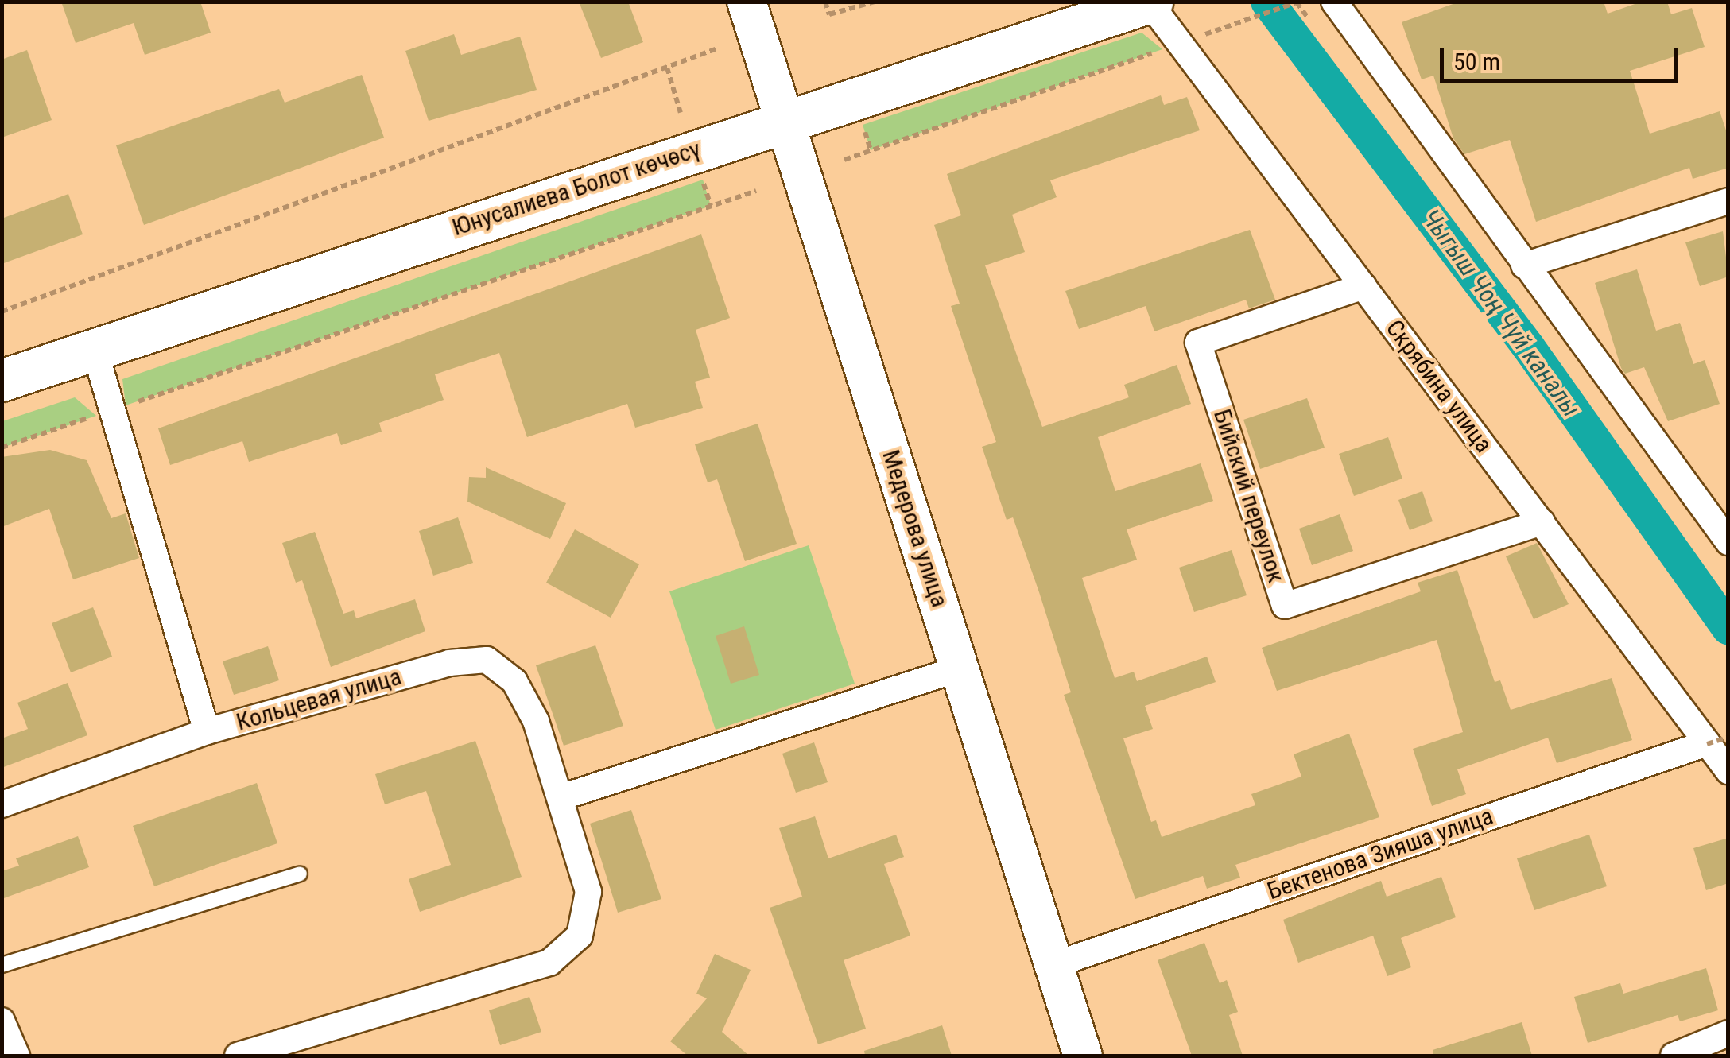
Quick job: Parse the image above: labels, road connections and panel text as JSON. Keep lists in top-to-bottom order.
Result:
{
  "streets": {
    "main road": ["Юнусалиева Болот көчөсү", "Медерова улица"],
    "street": [
      "Скрябина улица",
      "Бийский переулок",
      "Кольцевая улица",
      "Бектенова Зияша улица"
    ]
  },
  "crossings": [
    ["Юнусалиева Болот көчөсү", "Скрябина улица"],
    ["Юнусалиева Болот көчөсү", "Медерова улица"],
    ["Скрябина улица", "Бийский переулок"],
    ["Скрябина улица", "Бектенова Зияша улица"],
    ["Медерова улица", "Бектенова Зияша улица"]
  ],
  "water": ["Чыгыш Чоң Чүй каналы"],
  "scale_bar": "50 m"
}
